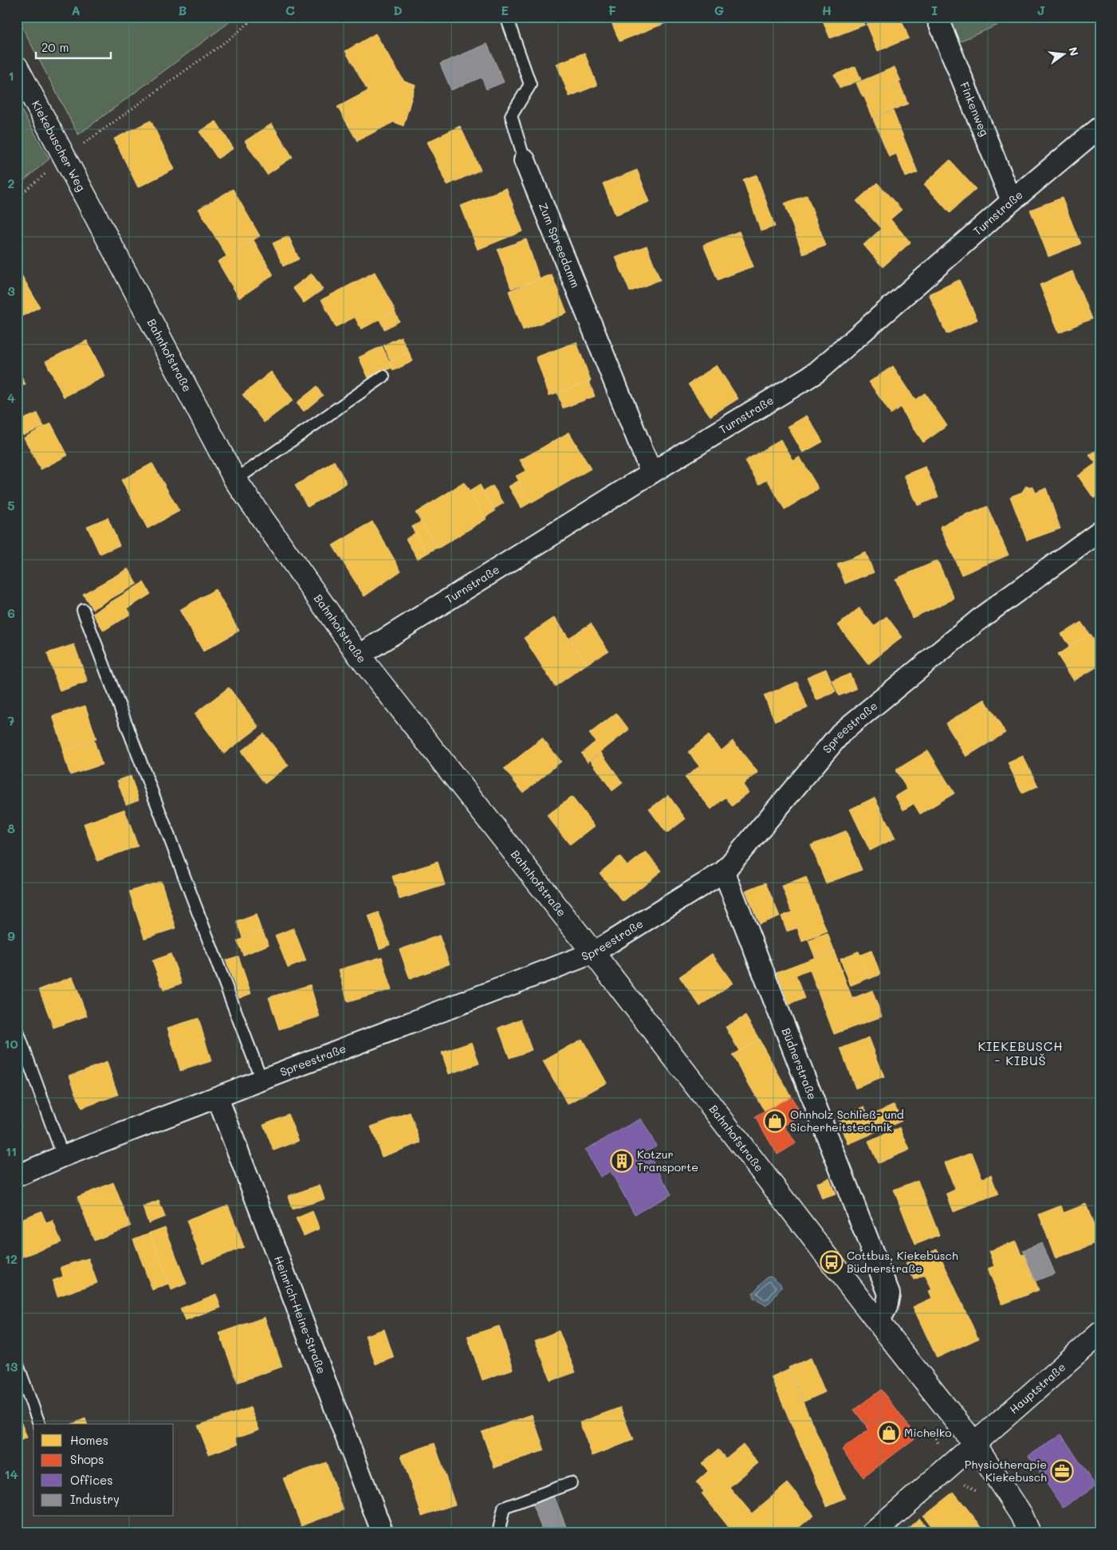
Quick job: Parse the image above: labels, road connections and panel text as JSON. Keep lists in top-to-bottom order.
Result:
{
  "streets": {
    "main road": ["Kiekebuscher Weg", "Bahnhofstraße", "Hauptstraße"],
    "street": [
      "Finkenweg",
      "Turnstraße",
      "Zum Spreedamm",
      "Spreestraße",
      "Büdnerstraße",
      "Heinrich-Heine-Straße"
    ]
  },
  "crossings": [
    ["Finkenweg", "Turnstraße"],
    ["Kiekebuscher Weg", "Bahnhofstraße"],
    ["Turnstraße", "Zum Spreedamm"],
    ["Turnstraße", "Bahnhofstraße"],
    ["Bahnhofstraße", "Spreestraße"],
    ["Bahnhofstraße", "Büdnerstraße"],
    ["Bahnhofstraße", "Hauptstraße"],
    ["Spreestraße", "Büdnerstraße"],
    ["Spreestraße", "Heinrich-Heine-Straße"]
  ],
  "districts": ["KIEKEBUSCH - KIBUŠ"],
  "places": {
    "shop": ["Ohnholz Schließ- und Sicherheitstechnik", "Michelko"],
    "building": ["Kotzur Transporte"],
    "bus stop": ["Cottbus, Kiekebusch Büdnerstraße"],
    "office": ["Physiotherapie Kiekebusch"]
  },
  "legend": [
    "Homes",
    "Shops",
    "Offices",
    "Industry"
  ],
  "scale_bar": "20 m",
  "north": "right",
  "grid": {
    "columns": [
      "A",
      "B",
      "C",
      "D",
      "E",
      "F",
      "G",
      "H",
      "I",
      "J"
    ],
    "rows": [
      "1",
      "2",
      "3",
      "4",
      "5",
      "6",
      "7",
      "8",
      "9",
      "10",
      "11",
      "12",
      "13",
      "14"
    ]
  }
}
